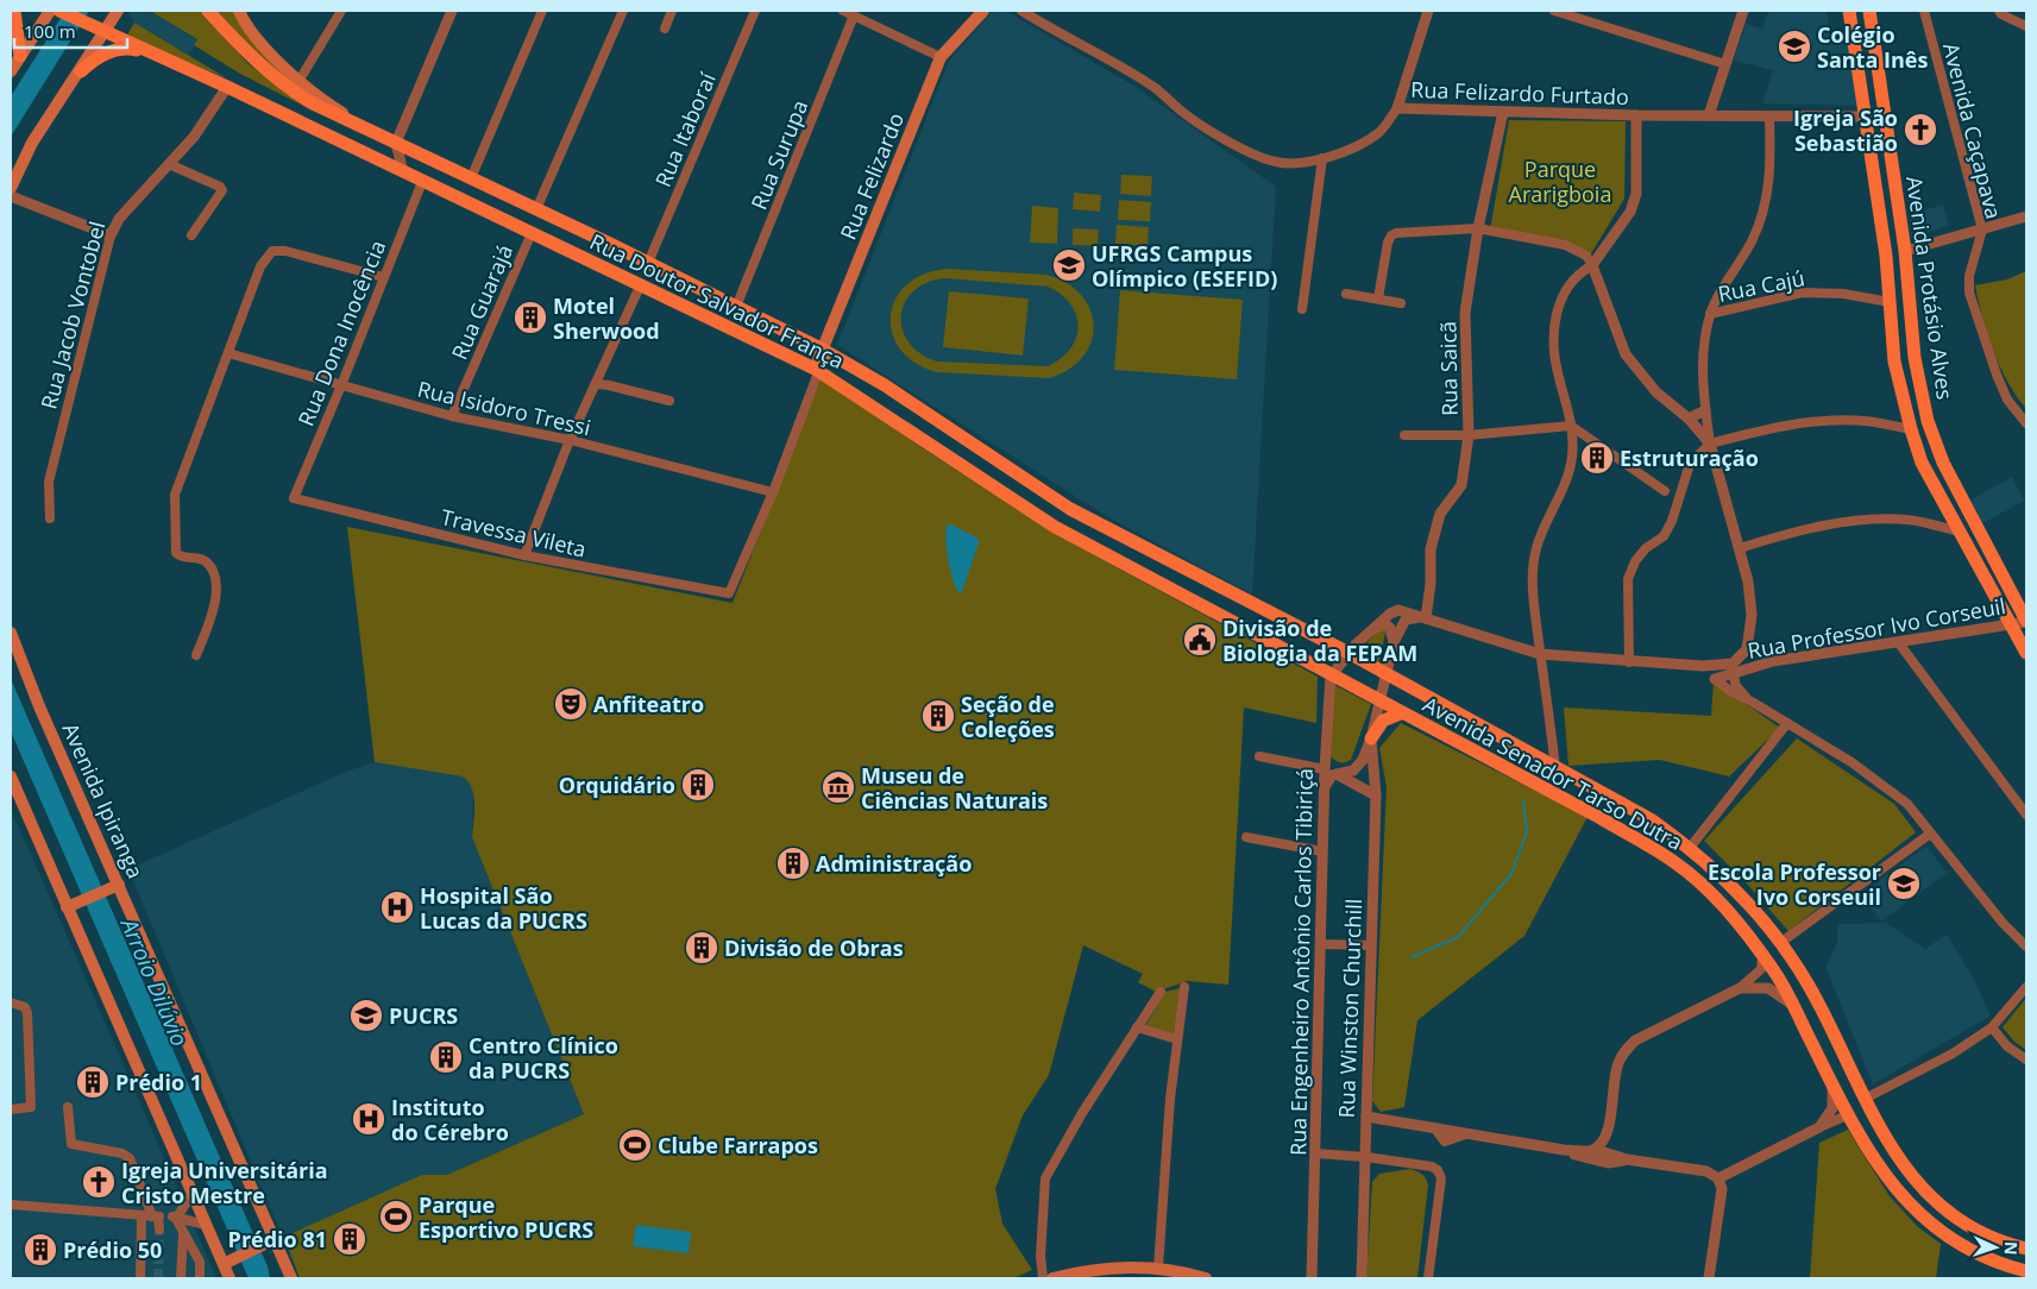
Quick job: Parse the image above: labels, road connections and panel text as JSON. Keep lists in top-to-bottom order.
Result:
{
  "streets": {
    "main road": [
      "Rua Felizardo",
      "Avenida Protásio Alves",
      "Rua Doutor Salvador França",
      "Avenida Senador Tarso Dutra",
      "Avenida Ipiranga"
    ],
    "street": [
      "Rua Felizardo Furtado",
      "Rua Itaboraí",
      "Avenida Caçapava",
      "Rua Surupa",
      "Rua Cajú",
      "Rua Guarajá",
      "Rua Jacob Vontobel",
      "Rua Dona Inocência",
      "Rua Saicã",
      "Rua Isidoro Tressi",
      "Travessa Vileta",
      "Rua Professor Ivo Corseuil",
      "Rua Engenheiro Antônio Carlos Tibiriçá",
      "Rua Winston Churchill"
    ]
  },
  "crossings": [
    ["Rua Felizardo Furtado", "Avenida Protásio Alves"],
    ["Rua Felizardo Furtado", "Rua Saicã"],
    ["Rua Itaboraí", "Rua Doutor Salvador França"],
    ["Rua Surupa", "Rua Doutor Salvador França"],
    ["Rua Felizardo", "Rua Doutor Salvador França"],
    ["Rua Felizardo", "Rua Isidoro Tressi"],
    ["Rua Felizardo", "Travessa Vileta"],
    ["Rua Cajú", "Avenida Protásio Alves"],
    ["Avenida Protásio Alves", "Rua Professor Ivo Corseuil"],
    ["Rua Doutor Salvador França", "Rua Guarajá"],
    ["Rua Doutor Salvador França", "Rua Jacob Vontobel"],
    ["Rua Doutor Salvador França", "Rua Dona Inocência"],
    ["Rua Doutor Salvador França", "Rua Professor Ivo Corseuil"],
    ["Rua Doutor Salvador França", "Avenida Senador Tarso Dutra"],
    ["Rua Doutor Salvador França", "Rua Engenheiro Antônio Carlos Tibiriçá"],
    ["Rua Guarajá", "Rua Isidoro Tressi"],
    ["Rua Dona Inocência", "Rua Isidoro Tressi"],
    ["Rua Dona Inocência", "Travessa Vileta"],
    ["Rua Saicã", "Rua Professor Ivo Corseuil"],
    ["Rua Professor Ivo Corseuil", "Avenida Senador Tarso Dutra"],
    ["Avenida Senador Tarso Dutra", "Rua Engenheiro Antônio Carlos Tibiriçá"]
  ],
  "water": ["Arroio Dilúvio"],
  "parks": ["Parque Ararigboia"],
  "places": {
    "school or university": [
      "Colégio Santa Inês",
      "UFRGS Campus Olímpico (ESEFID)",
      "Escola Professor Ivo Corseuil",
      "PUCRS"
    ],
    "church": ["Igreja São Sebastião", "Igreja Universitária Cristo Mestre"],
    "building": [
      "Motel Sherwood",
      "Estruturação",
      "Seção de Coleções",
      "Orquidário",
      "Administração",
      "Divisão de Obras",
      "Centro Clínico da PUCRS",
      "Prédio 1",
      "Prédio 81",
      "Prédio 50"
    ],
    "public building": ["Divisão de Biologia da FEPAM"],
    "theatre": ["Anfiteatro"],
    "museum": ["Museu de Ciências Naturais"],
    "hospital": ["Hospital São Lucas da PUCRS", "Instituto do Cérebro"],
    "sports": ["Clube Farrapos", "Parque Esportivo PUCRS"]
  },
  "scale_bar": "100 m",
  "north": "right"
}
